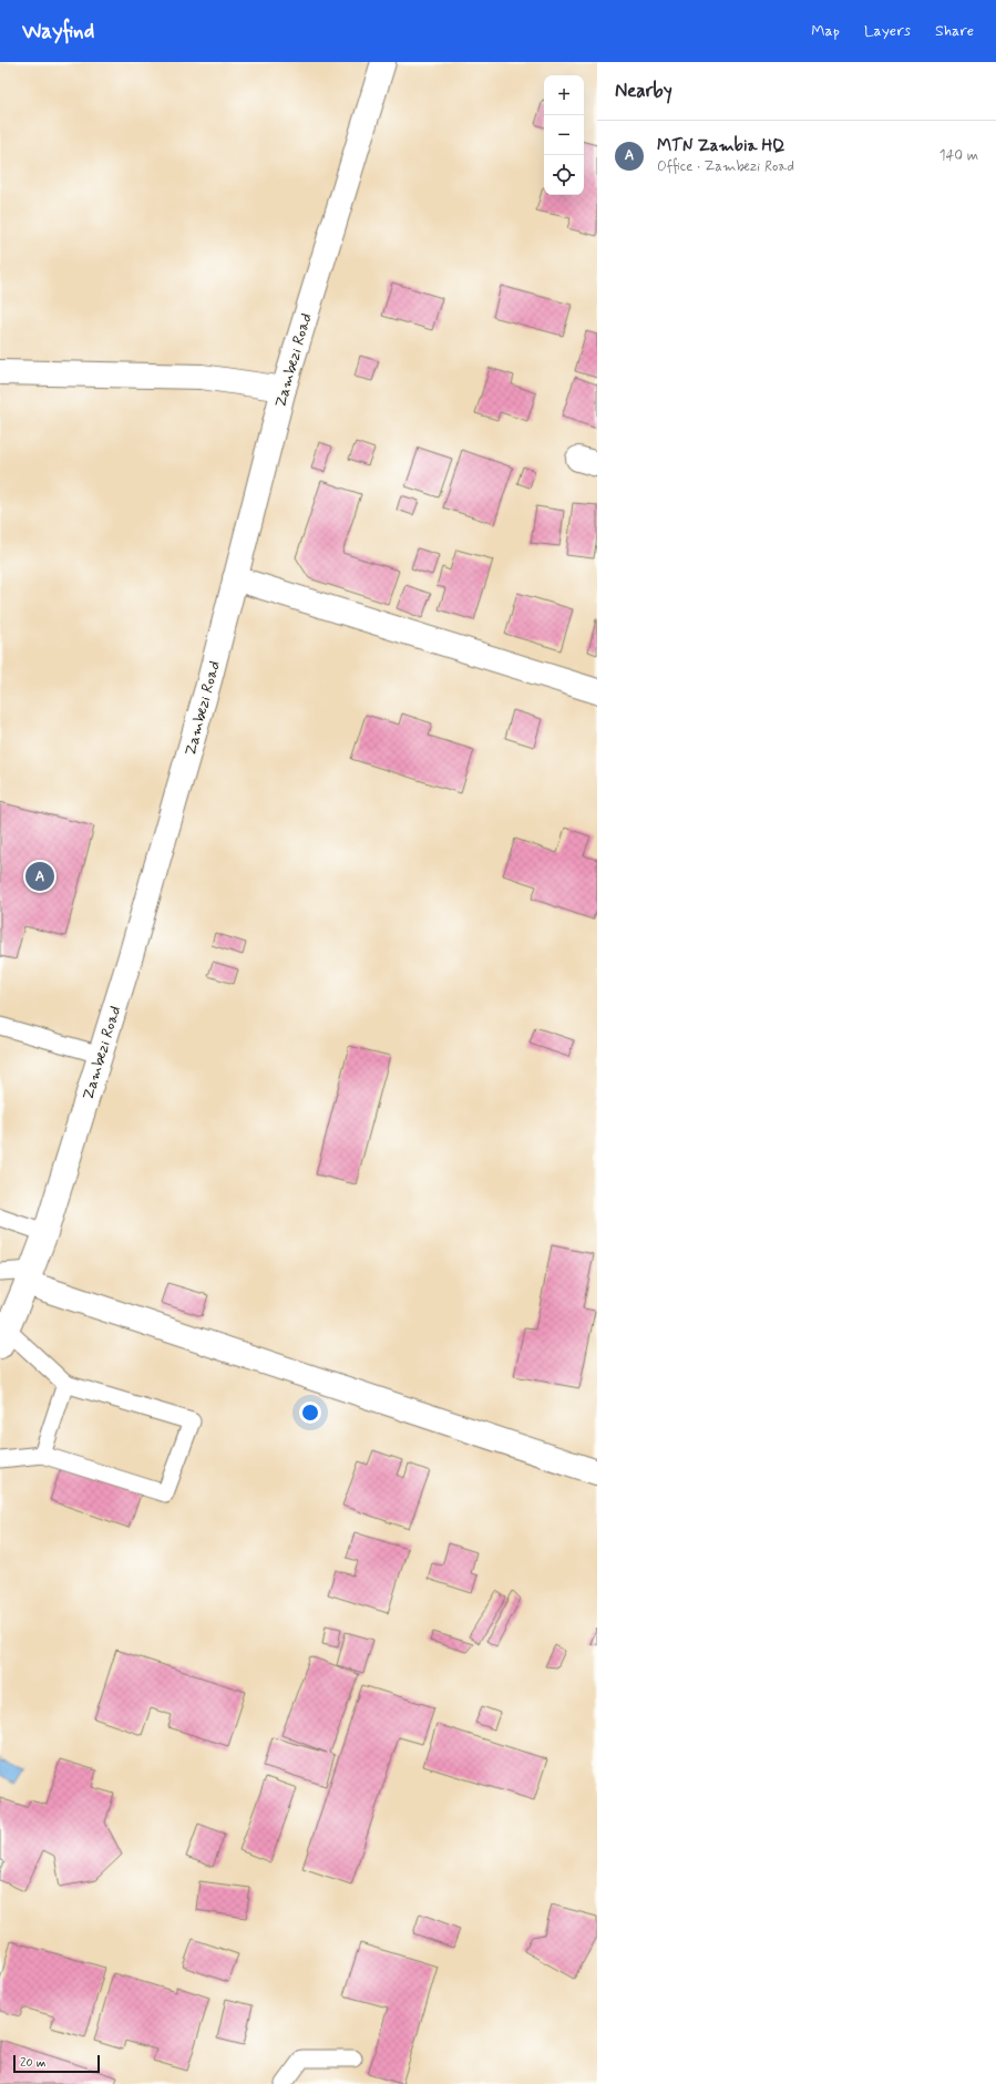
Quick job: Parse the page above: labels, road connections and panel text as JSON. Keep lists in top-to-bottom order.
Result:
{
  "streets": {
    "main road": ["Zambezi Road"]
  },
  "scale_bar": "20 m",
  "page": {
    "header": "Wayfind",
    "nav": ["Map", "Layers", "Share"],
    "heading": "Nearby",
    "map_buttons": ["+", "−"],
    "list": [
      {
        "mark": "A",
        "name": "MTN Zambia HQ",
        "note": "Office · Zambezi Road",
        "value": "140 m"
      }
    ],
    "pins": "A",
    "scale": "20 m"
  }
}
